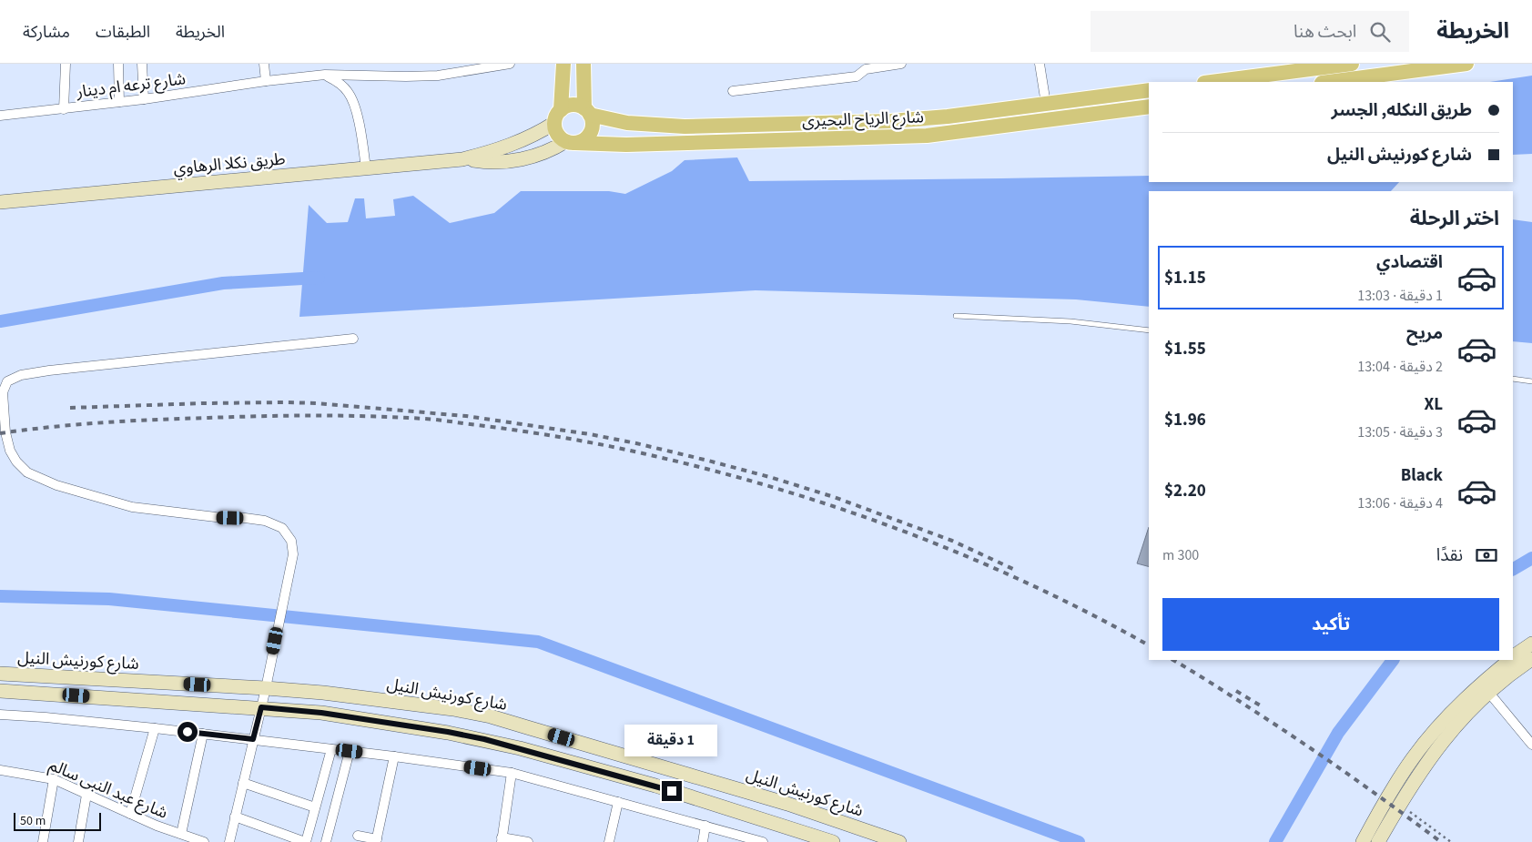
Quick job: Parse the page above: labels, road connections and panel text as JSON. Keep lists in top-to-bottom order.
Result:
{
  "streets": {
    "main road": ["شارع الرياح البحيرى", "طريق نكلا الرهاوي", "شارع كورنيش النيل"],
    "street": ["شارع ترعه ام دينار", "شارع عبد النبى سالم"]
  },
  "crossings": [
    ["شارع الرياح البحيرى", "طريق نكلا الرهاوي"]
  ],
  "scale_bar": "50 m",
  "page": {
    "header": "الخريطة",
    "search": "ابحث هنا",
    "nav": ["الخريطة", "الطبقات", "مشاركة"],
    "banner": ["طريق النكله, الجسر", "شارع كورنيش النيل"],
    "heading": "اختر الرحلة",
    "list": [
      {
        "name": "اقتصادي",
        "note": "1 دقيقة · 13:03",
        "value": "$1.15"
      },
      {
        "name": "مريح",
        "note": "2 دقيقة · 13:04",
        "value": "$1.55"
      },
      {
        "name": "XL",
        "note": "3 دقيقة · 13:05",
        "value": "$1.96"
      },
      {
        "name": "Black",
        "note": "4 دقيقة · 13:06",
        "value": "$2.20"
      }
    ],
    "pay": ["نقدًا", "300 m"],
    "buttons": "تأكيد",
    "bubble": "1 دقيقة",
    "scale": "50 m"
  }
}
